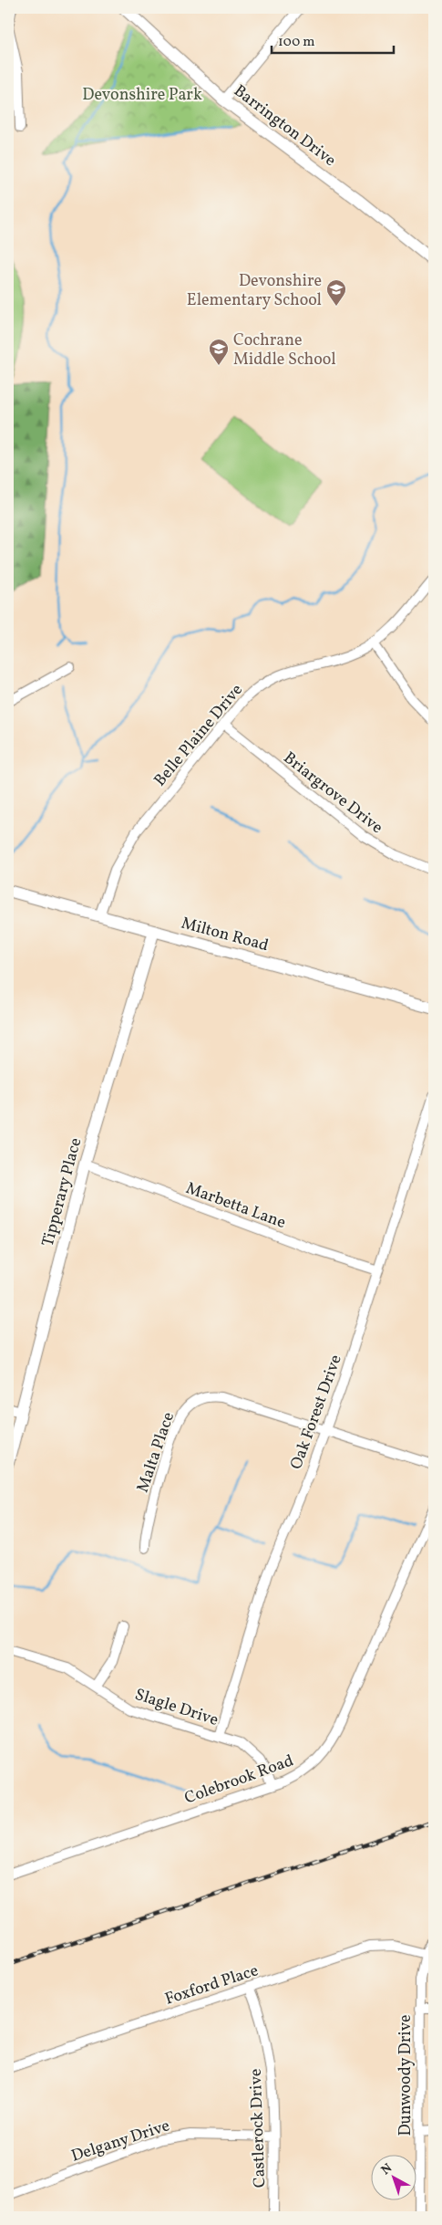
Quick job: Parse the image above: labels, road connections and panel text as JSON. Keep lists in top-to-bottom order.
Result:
{
  "streets": {
    "street": [
      "Barrington Drive",
      "Belle Plaine Drive",
      "Briargrove Drive",
      "Milton Road",
      "Tipperary Place",
      "Marbetta Lane",
      "Oak Forest Drive",
      "Malta Place",
      "Slagle Drive",
      "Colebrook Road",
      "Foxford Place",
      "Dunwoody Drive",
      "Castlerock Drive",
      "Delgany Drive"
    ]
  },
  "crossings": [
    ["Belle Plaine Drive", "Briargrove Drive"],
    ["Belle Plaine Drive", "Milton Road"],
    ["Milton Road", "Tipperary Place"],
    ["Tipperary Place", "Marbetta Lane"],
    ["Marbetta Lane", "Oak Forest Drive"],
    ["Oak Forest Drive", "Malta Place"],
    ["Oak Forest Drive", "Slagle Drive"],
    ["Slagle Drive", "Colebrook Road"],
    ["Foxford Place", "Dunwoody Drive"],
    ["Foxford Place", "Castlerock Drive"],
    ["Castlerock Drive", "Delgany Drive"]
  ],
  "parks": ["Devonshire Park"],
  "places": {
    "school or university": ["Devonshire Elementary School", "Cochrane Middle School"]
  },
  "scale_bar": "100 m",
  "north": "top left"
}
